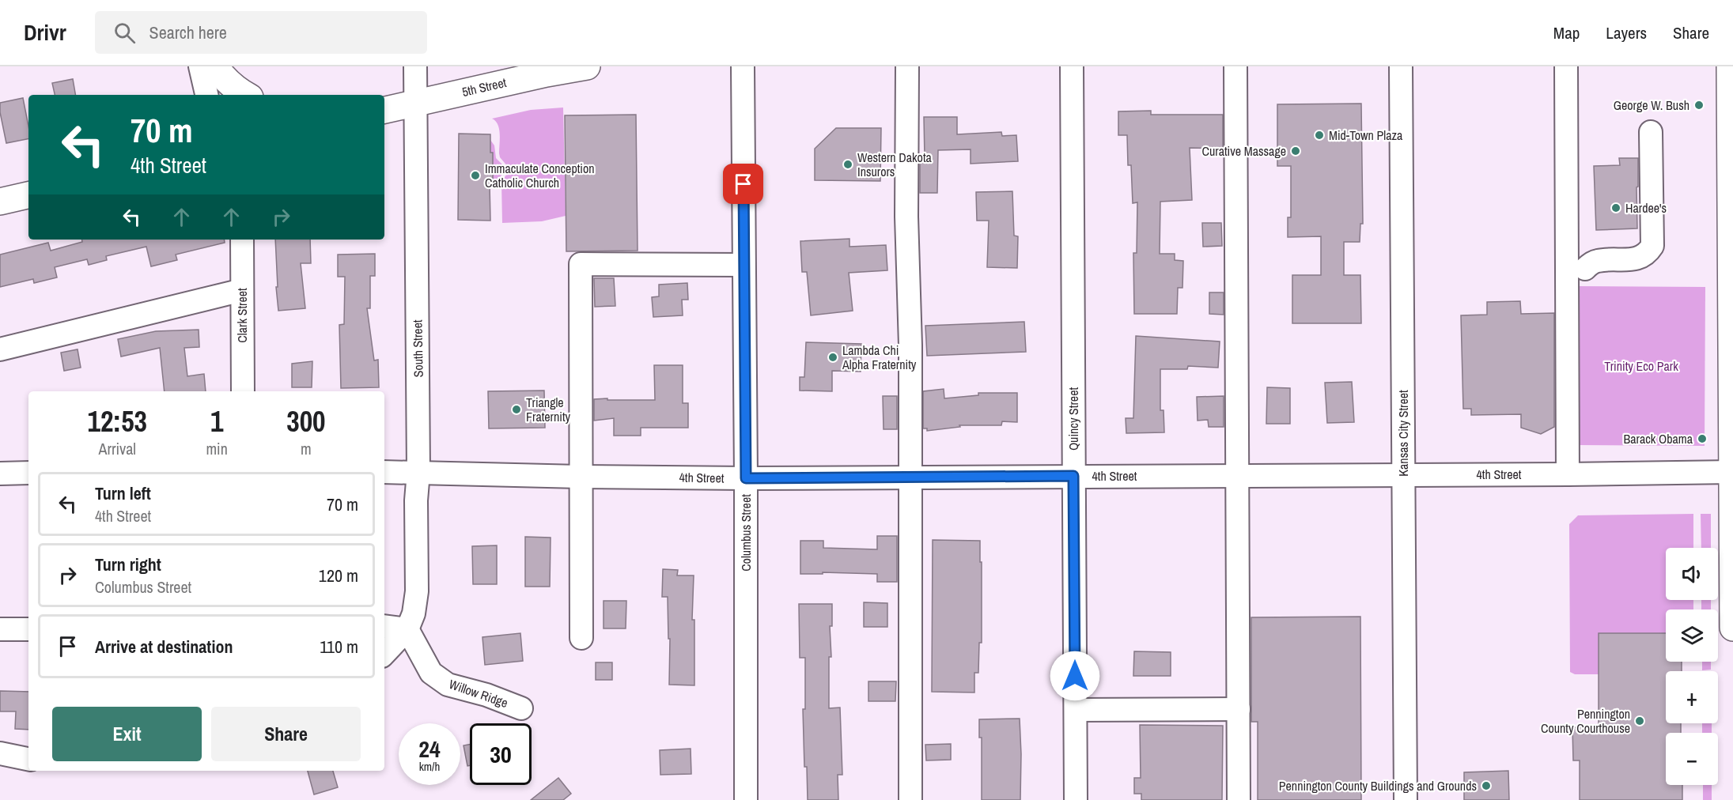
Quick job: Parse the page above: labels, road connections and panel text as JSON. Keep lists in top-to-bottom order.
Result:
{
  "streets": {
    "main road": ["5th Street"],
    "street": [
      "Clark Street",
      "South Street",
      "Quincy Street",
      "Kansas City Street",
      "4th Street",
      "Columbus Street",
      "Willow Ridge"
    ]
  },
  "crossings": [
    ["5th Street", "South Street"],
    ["South Street", "4th Street"],
    ["South Street", "Willow Ridge"],
    ["Quincy Street", "4th Street"],
    ["Kansas City Street", "4th Street"],
    ["4th Street", "Columbus Street"]
  ],
  "parks": ["Trinity Eco Park"],
  "places": [
    "George W. Bush",
    "Mid-Town Plaza",
    "Curative Massage",
    "Western Dakota Insurors",
    "Immaculate Conception Catholic Church",
    "Hardee's",
    "Lambda Chi Alpha Fraternity",
    "Triangle Fraternity",
    "Barack Obama",
    "Pennington County Courthouse",
    "Pennington County Buildings and Grounds"
  ],
  "page": {
    "header": "Drivr",
    "search": "Search here",
    "nav": ["Map", "Layers", "Share"],
    "turn": ["70 m", "4th Street"],
    "eta": [
      "12:53",
      "Arrival",
      "1",
      "min",
      "300",
      "m"
    ],
    "list": [
      {
        "name": "Turn left",
        "note": "4th Street",
        "value": "70 m"
      },
      {
        "name": "Turn right",
        "note": "Columbus Street",
        "value": "120 m"
      },
      {
        "name": "Arrive at destination",
        "value": "110 m"
      }
    ],
    "map_buttons": ["+", "−"],
    "buttons": ["Exit", "Share"],
    "speed": "24 km/h",
    "limit": "30"
  }
}
